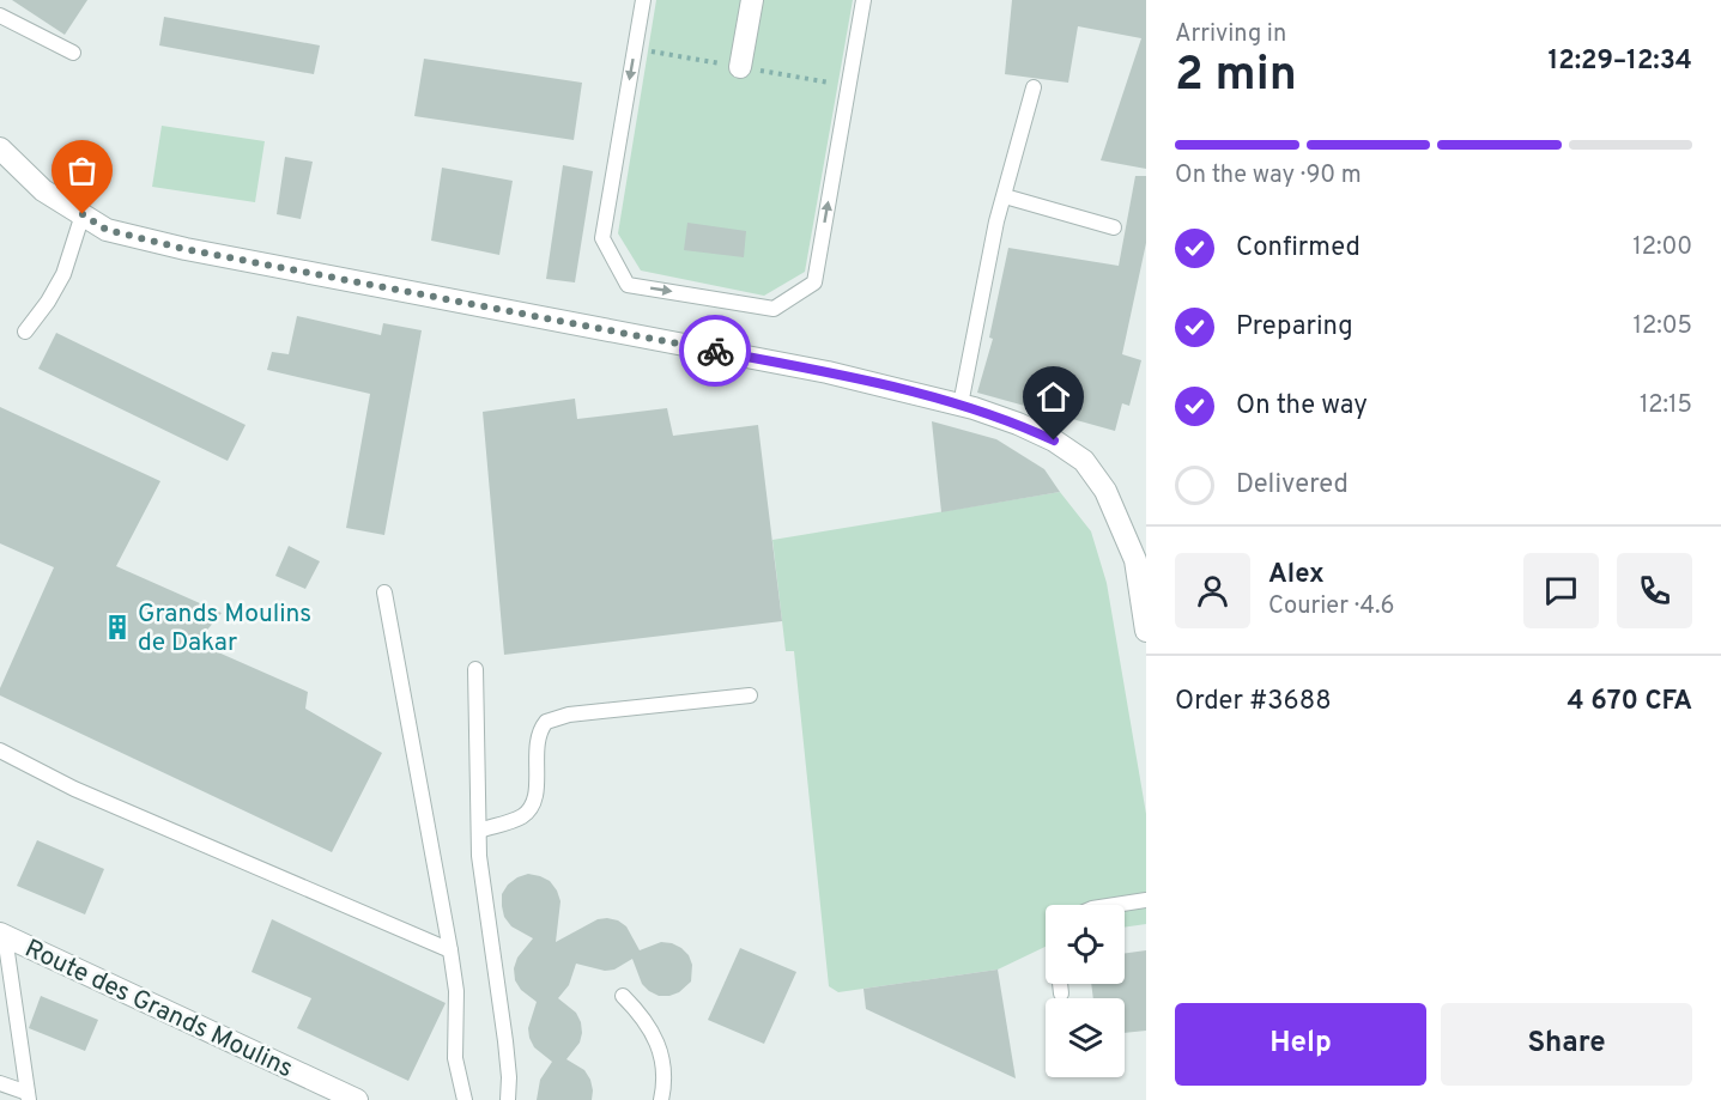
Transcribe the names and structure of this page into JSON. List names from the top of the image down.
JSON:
{
  "streets": {
    "street": ["Route des Grands Moulins"]
  },
  "places": {
    "building": ["Grands Moulins de Dakar"]
  },
  "page": {
    "heading": ["2 min", "Arriving in", "12:29–12:34"],
    "panel": [
      "Alex",
      "Courier · 4.6",
      "Order #3688",
      "4 670 CFA"
    ],
    "bar": "On the way · 90 m",
    "list": [
      ["Confirmed", "12:00"],
      ["Preparing", "12:05"],
      ["On the way", "12:15"],
      "Delivered"
    ],
    "buttons": ["Help", "Share"]
  }
}
